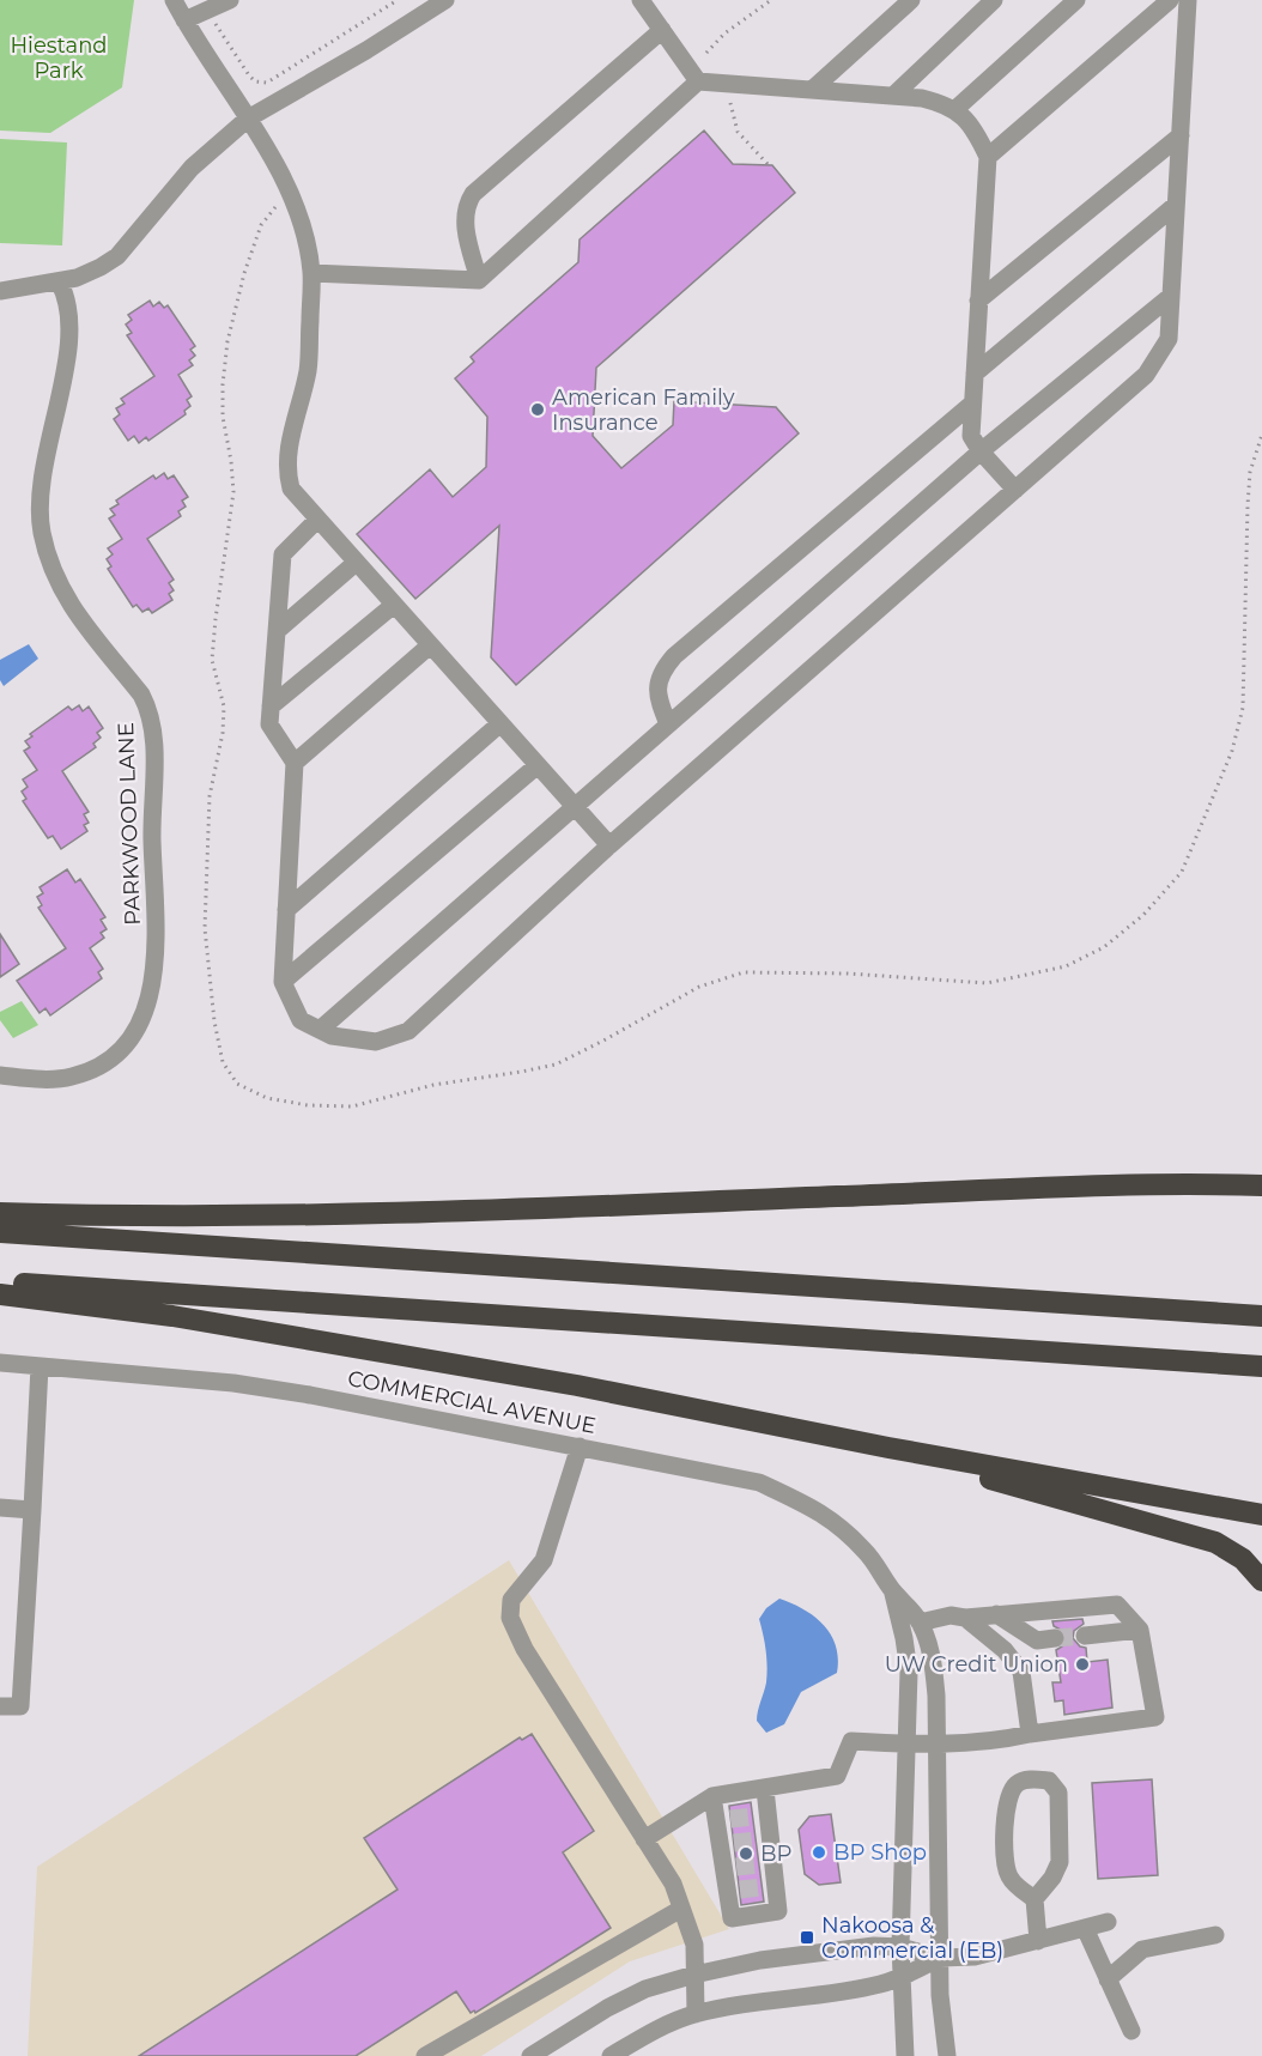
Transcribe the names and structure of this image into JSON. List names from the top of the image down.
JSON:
{
  "streets": {
    "street": ["PARKWOOD LANE", "COMMERCIAL AVENUE"]
  },
  "parks": ["Hiestand Park"],
  "places": {
    "other": [
      "American Family Insurance",
      "UW Credit Union",
      "BP Shop",
      "BP"
    ],
    "transit": ["Nakoosa & Commercial (EB)"]
  }
}
